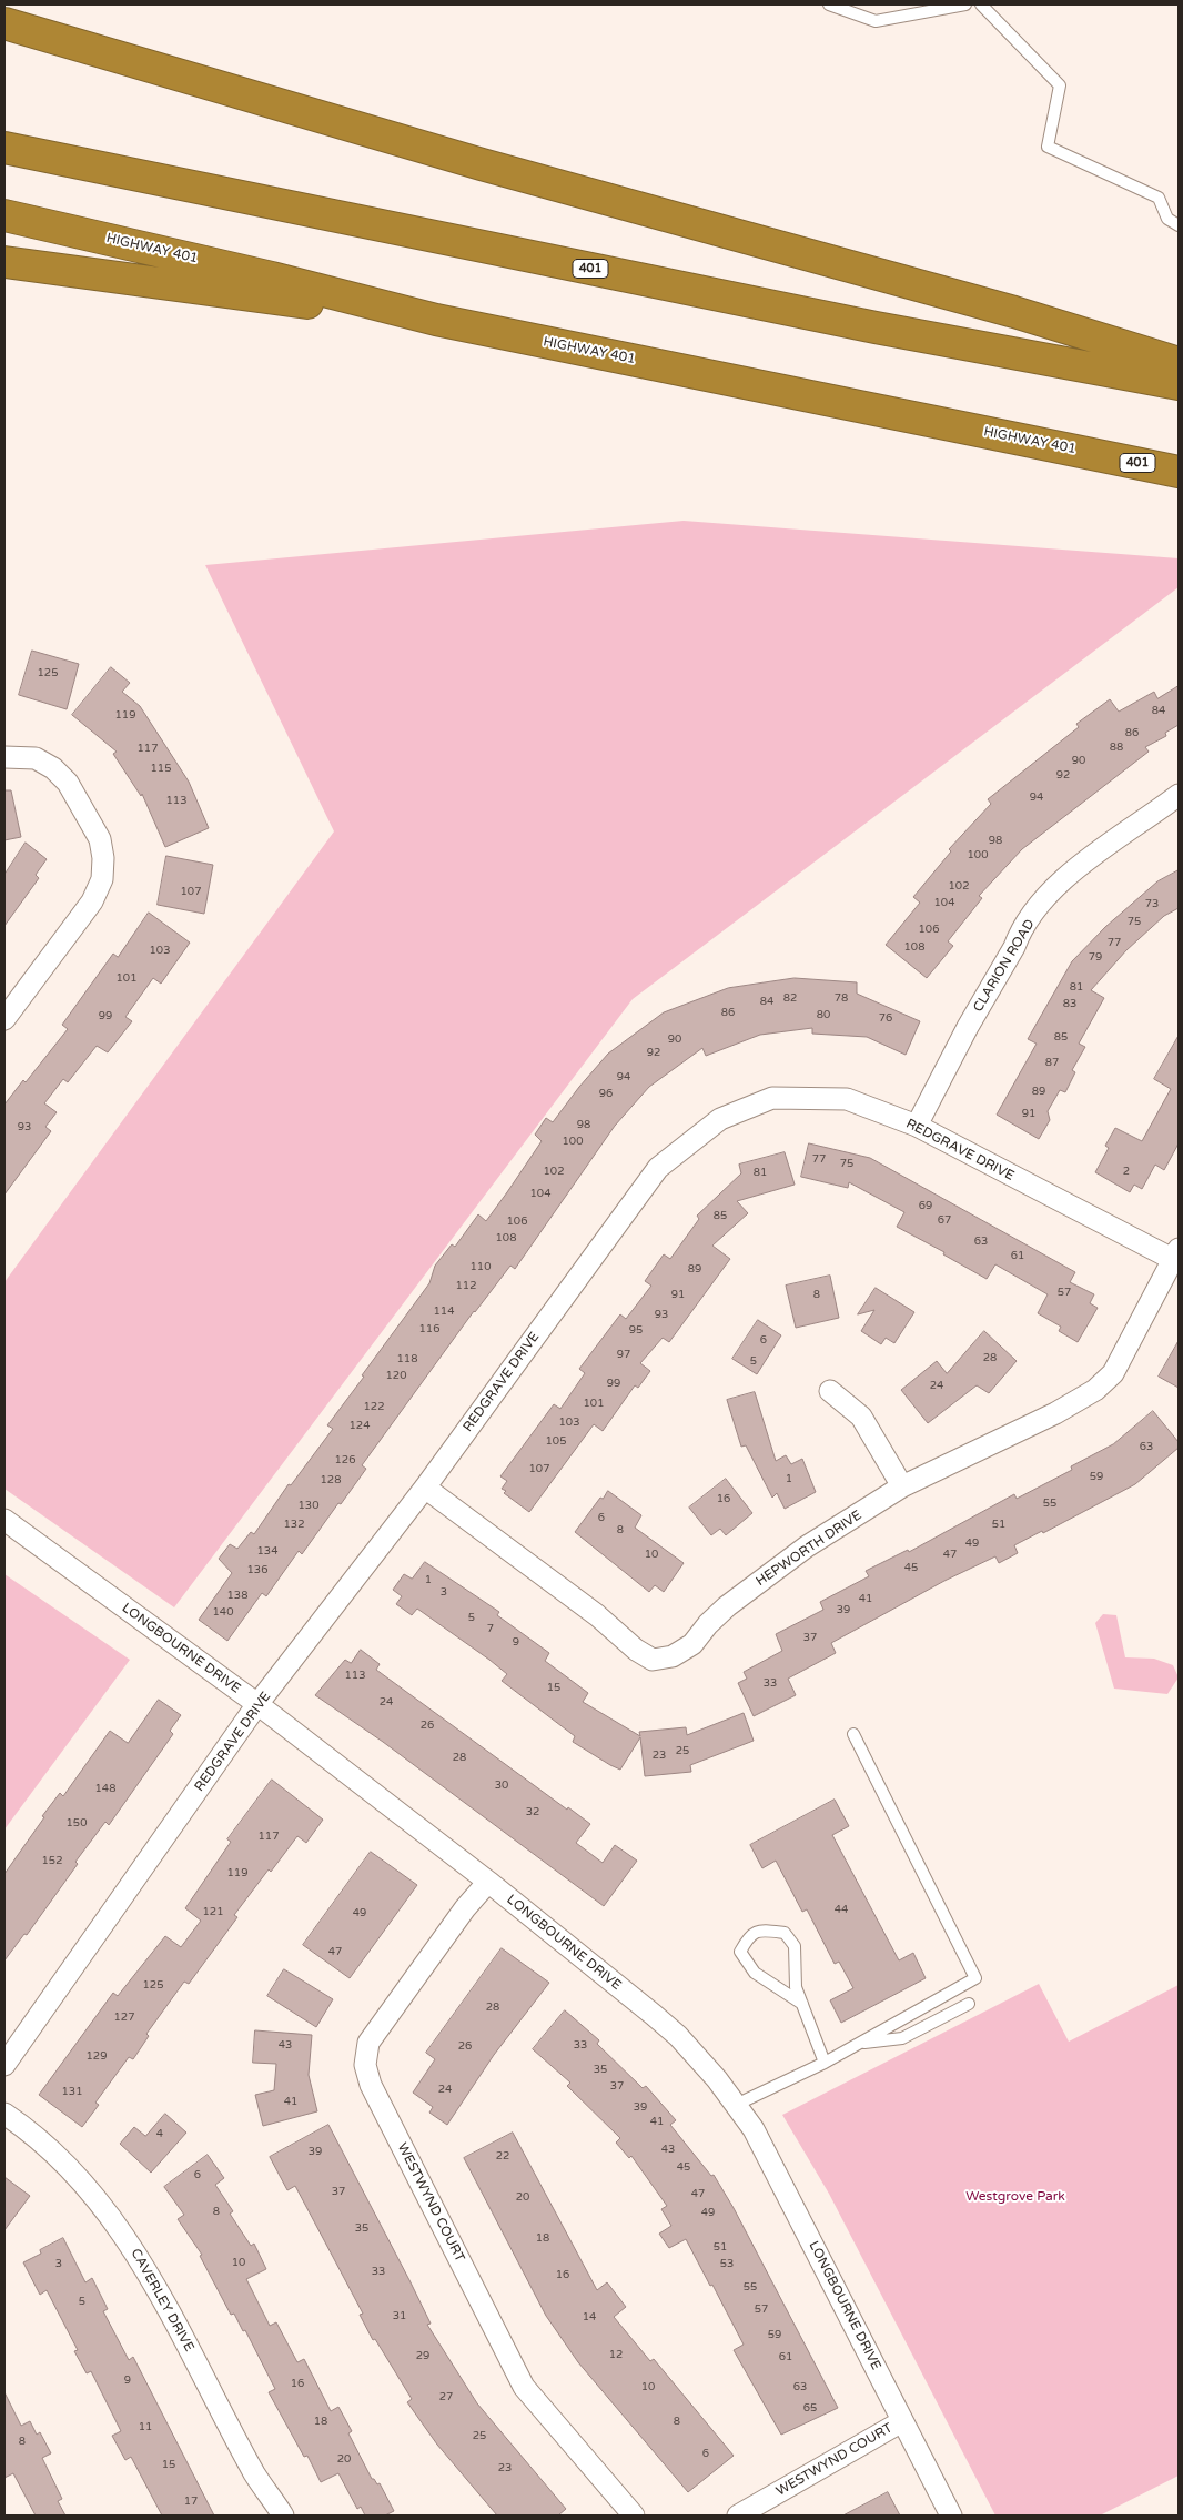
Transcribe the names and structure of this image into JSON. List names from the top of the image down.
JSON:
{
  "streets": {
    "highway": ["HIGHWAY 401", "401"],
    "street": [
      "CLARION ROAD",
      "REDGRAVE DRIVE",
      "HEPWORTH DRIVE",
      "LONGBOURNE DRIVE",
      "WESTWYND COURT",
      "CAVERLEY DRIVE"
    ]
  },
  "crossings": [
    ["CLARION ROAD", "REDGRAVE DRIVE"],
    ["REDGRAVE DRIVE", "HEPWORTH DRIVE"],
    ["REDGRAVE DRIVE", "LONGBOURNE DRIVE"],
    ["LONGBOURNE DRIVE", "WESTWYND COURT"]
  ],
  "parks": ["Westgrove Park"],
  "house_numbers": [
    "125",
    "84",
    "119",
    "86",
    "88",
    "117",
    "90",
    "115",
    "92",
    "94",
    "113",
    "98",
    "100",
    "102",
    "107",
    "104",
    "73",
    "75",
    "106",
    "77",
    "108",
    "103",
    "79",
    "101",
    "81",
    "82",
    "78",
    "84",
    "83",
    "86",
    "80",
    "99",
    "76",
    "85",
    "90",
    "92",
    "87",
    "94",
    "89",
    "96",
    "91",
    "98",
    "93",
    "100",
    "77",
    "75",
    "102",
    "2",
    "81",
    "104",
    "69",
    "85",
    "67",
    "106",
    "108",
    "63",
    "61",
    "110",
    "89",
    "112",
    "57",
    "91",
    "8",
    "114",
    "93",
    "116",
    "95",
    "6",
    "97",
    "28",
    "118",
    "5",
    "120",
    "99",
    "24",
    "101",
    "122",
    "103",
    "124",
    "105",
    "63",
    "126",
    "107",
    "59",
    "1",
    "128",
    "16",
    "55",
    "130",
    "6",
    "132",
    "51",
    "8",
    "49",
    "134",
    "10",
    "47",
    "45",
    "136",
    "1",
    "3",
    "138",
    "41",
    "39",
    "140",
    "5",
    "7",
    "37",
    "9",
    "113",
    "33",
    "15",
    "24",
    "26",
    "25",
    "23",
    "28",
    "30",
    "148",
    "32",
    "150",
    "117",
    "152",
    "119",
    "44",
    "121",
    "49",
    "47",
    "125",
    "28",
    "127",
    "43",
    "33",
    "26",
    "129",
    "35",
    "37",
    "24",
    "131",
    "41",
    "39",
    "41",
    "4",
    "43",
    "39",
    "22",
    "45",
    "6",
    "37",
    "47",
    "20",
    "8",
    "49",
    "35",
    "18",
    "51",
    "10",
    "3",
    "53",
    "33",
    "16",
    "55",
    "5",
    "57",
    "31",
    "14",
    "59",
    "12",
    "29",
    "61",
    "9",
    "16",
    "10",
    "63",
    "27",
    "65",
    "18",
    "8",
    "11",
    "25",
    "8",
    "6",
    "20",
    "15",
    "23",
    "17"
  ]
}
